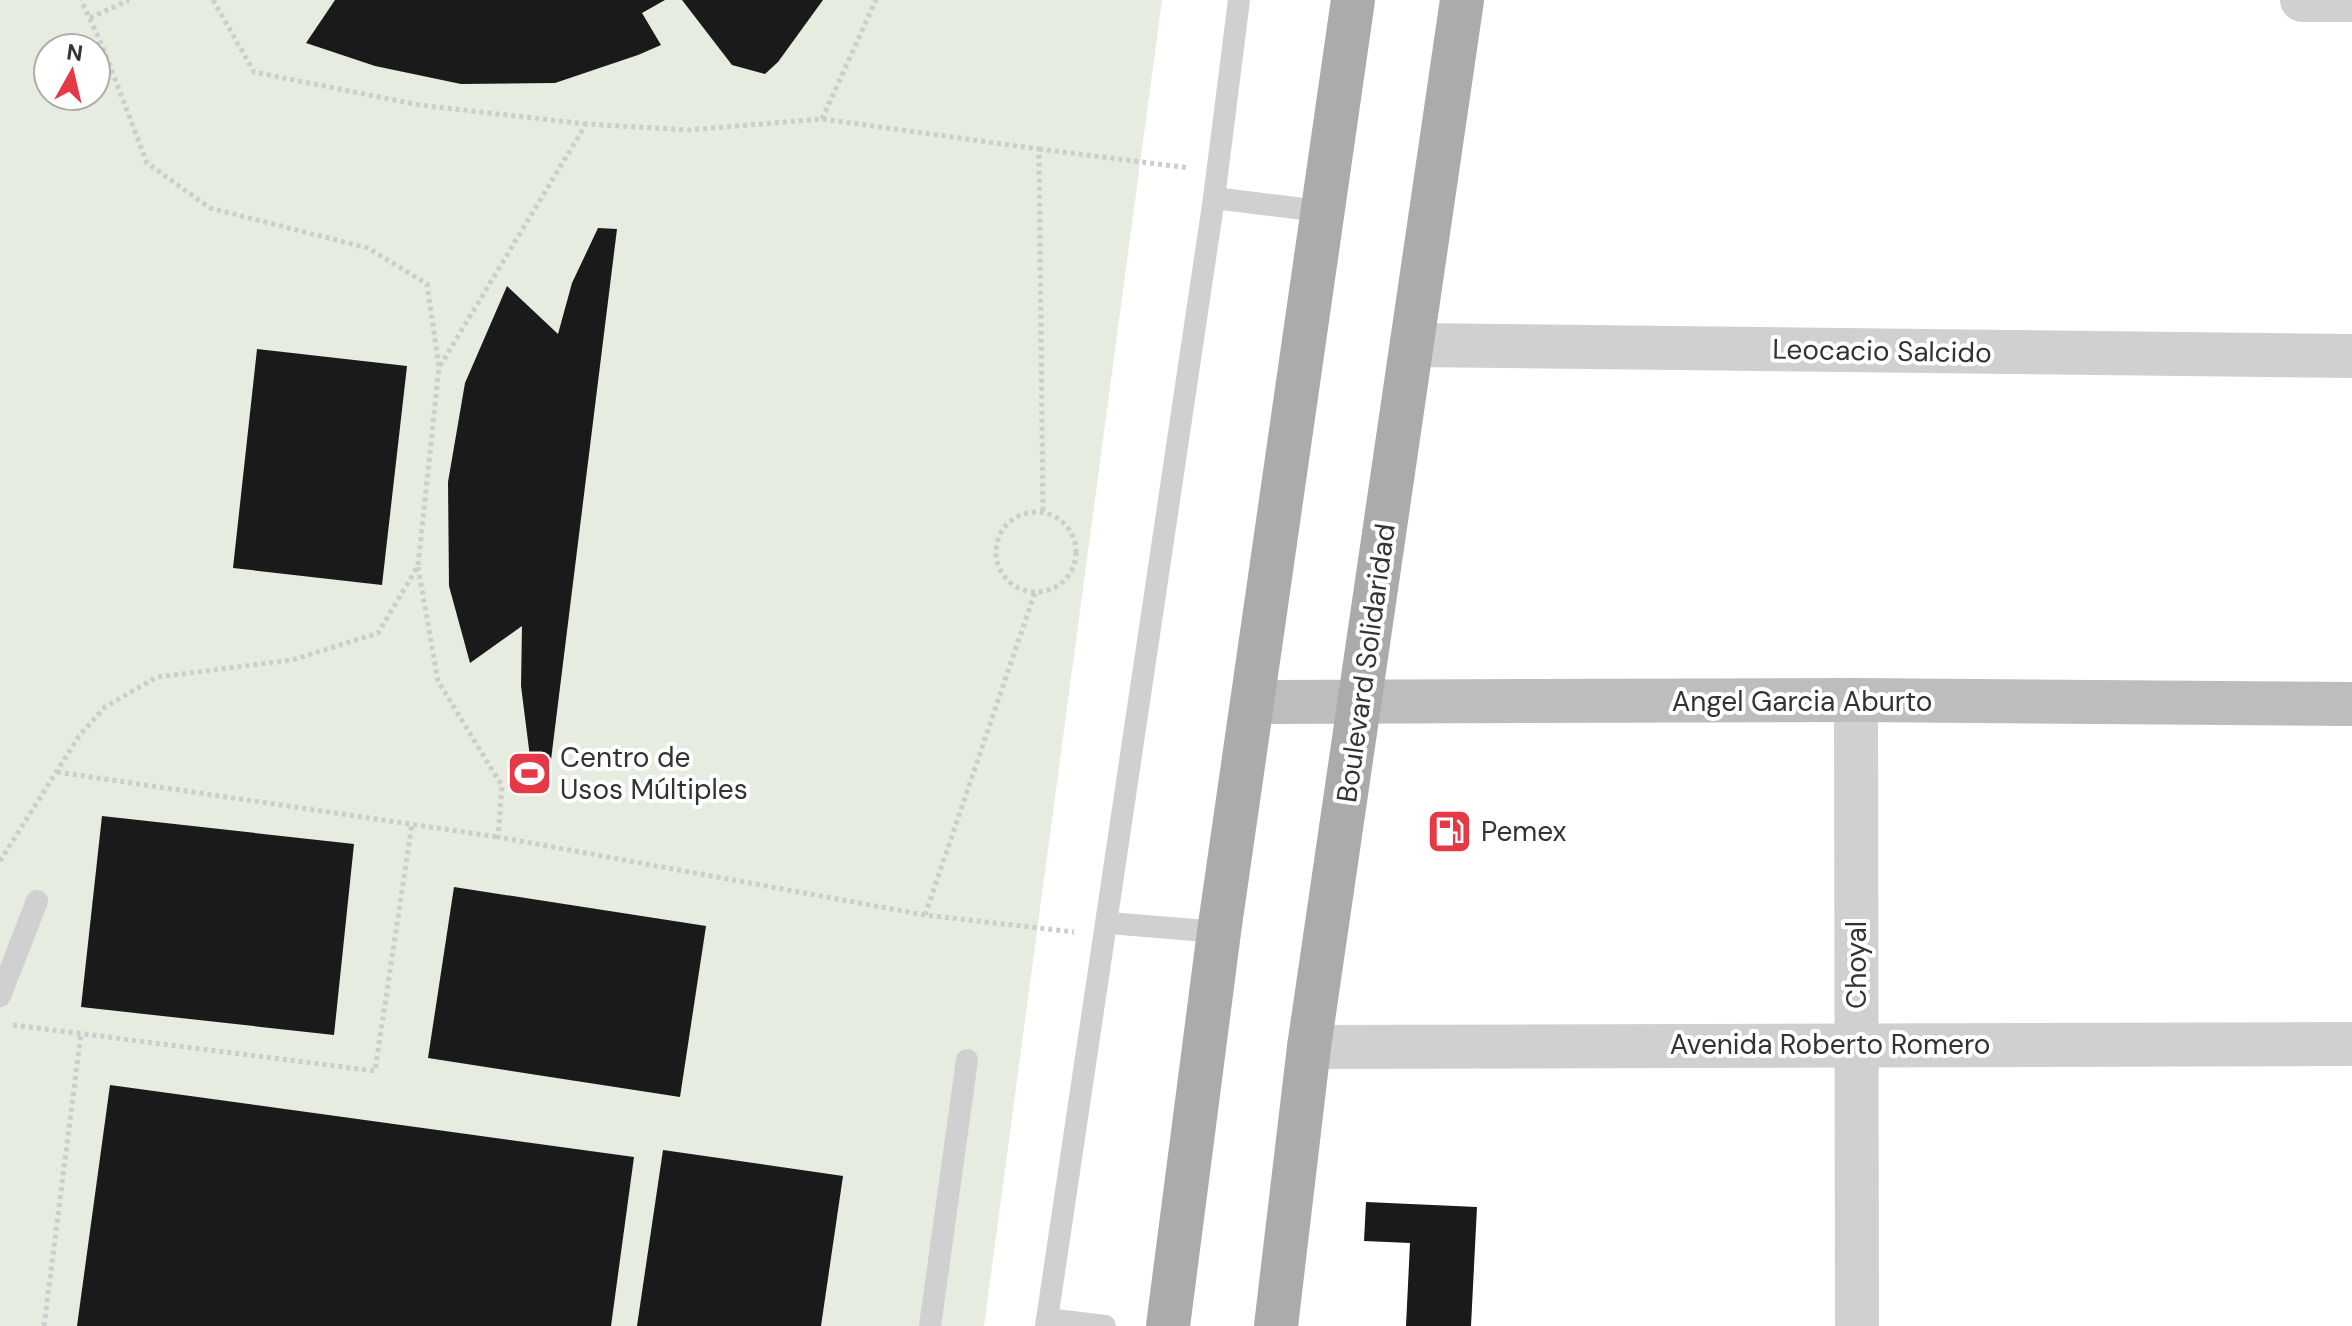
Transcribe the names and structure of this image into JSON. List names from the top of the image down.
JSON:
{
  "streets": {
    "main road": ["Boulevard Solidaridad"],
    "street": [
      "Leocacio Salcido",
      "Angel Garcia Aburto",
      "Choyal",
      "Avenida Roberto Romero"
    ]
  },
  "crossings": [
    ["Leocacio Salcido", "Boulevard Solidaridad"],
    ["Boulevard Solidaridad", "Angel Garcia Aburto"],
    ["Boulevard Solidaridad", "Avenida Roberto Romero"],
    ["Angel Garcia Aburto", "Choyal"],
    ["Choyal", "Avenida Roberto Romero"]
  ],
  "places": {
    "sports": ["Centro de Usos Múltiples"],
    "fuel station": ["Pemex"]
  },
  "north": "top"
}
